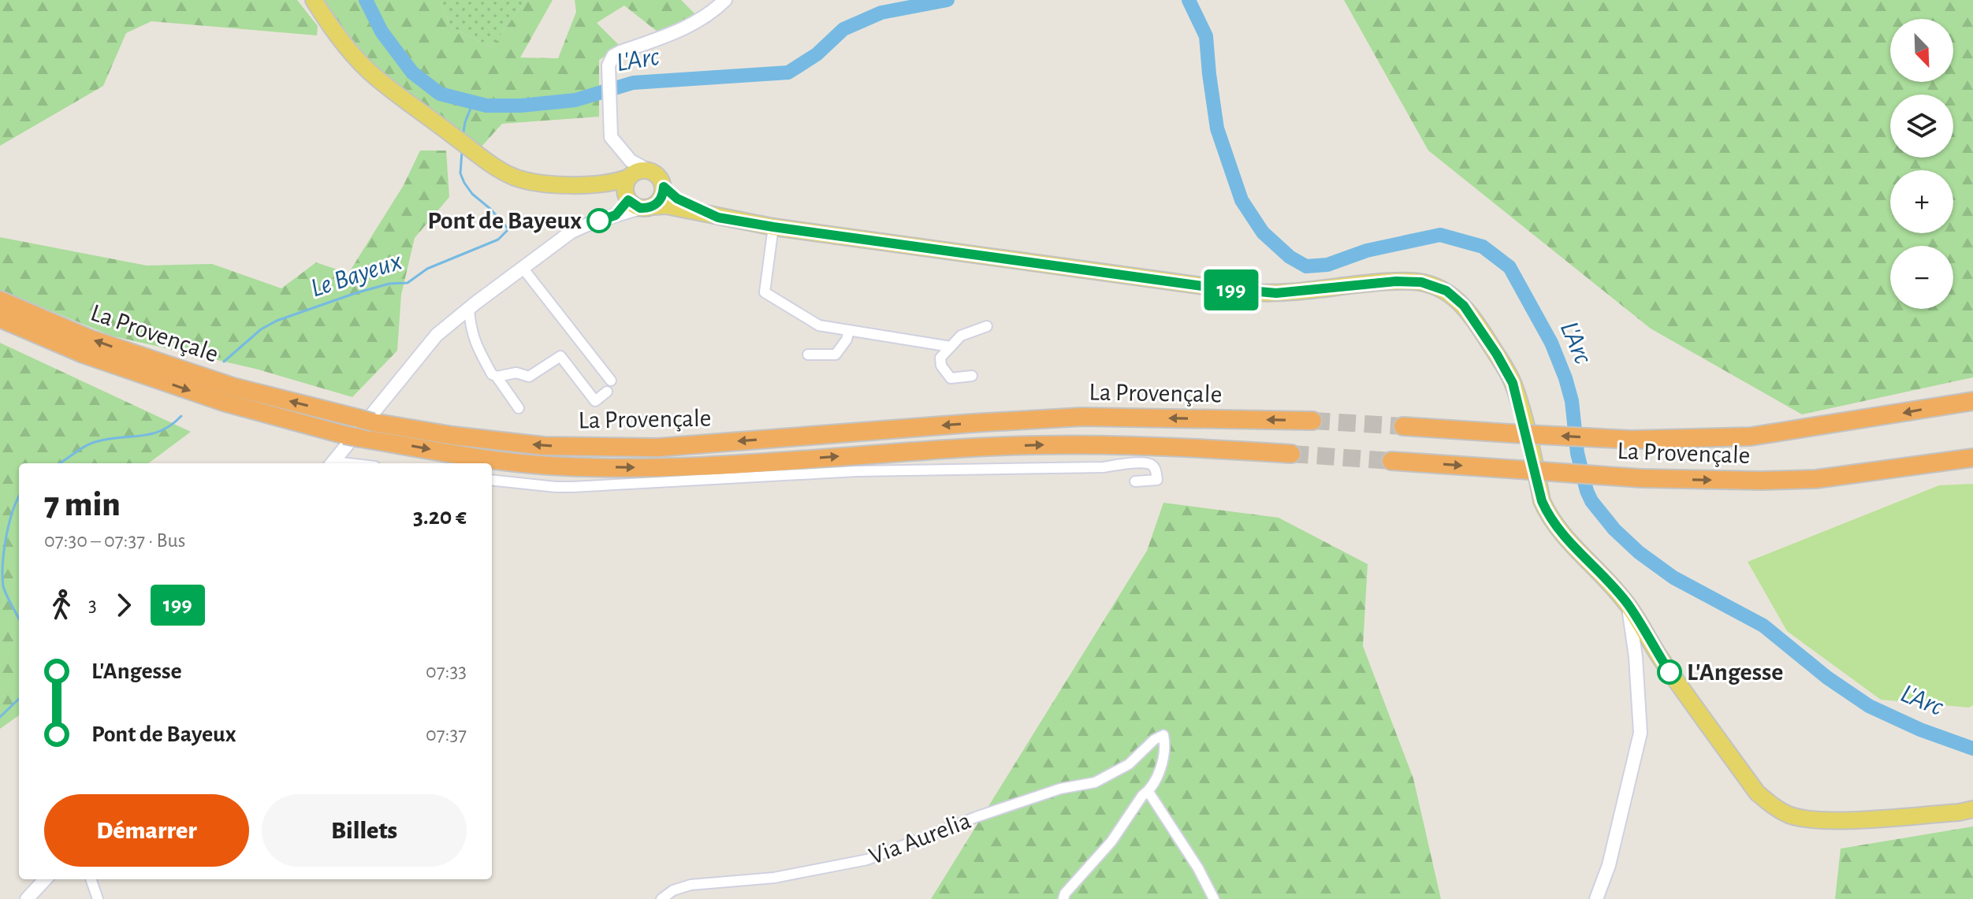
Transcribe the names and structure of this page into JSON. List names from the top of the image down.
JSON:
{
  "streets": {
    "highway": ["La Provençale"],
    "street": ["Via Aurelia"]
  },
  "water": ["L'Arc", "Le Bayeux"],
  "places": ["Pont de Bayeux", "L'Angesse"],
  "lines": ["bus line 199"],
  "north": "bottom right",
  "page": {
    "on_map": "199",
    "map_buttons": ["+", "−"],
    "heading": ["7 min", "07:30 – 07:37 · Bus", "3.20 €"],
    "legs": ["3", "199"],
    "list": [
      {
        "name": "L'Angesse",
        "value": "07:33"
      },
      {
        "name": "Pont de Bayeux",
        "value": "07:37"
      }
    ],
    "buttons": ["Démarrer", "Billets"]
  }
}
